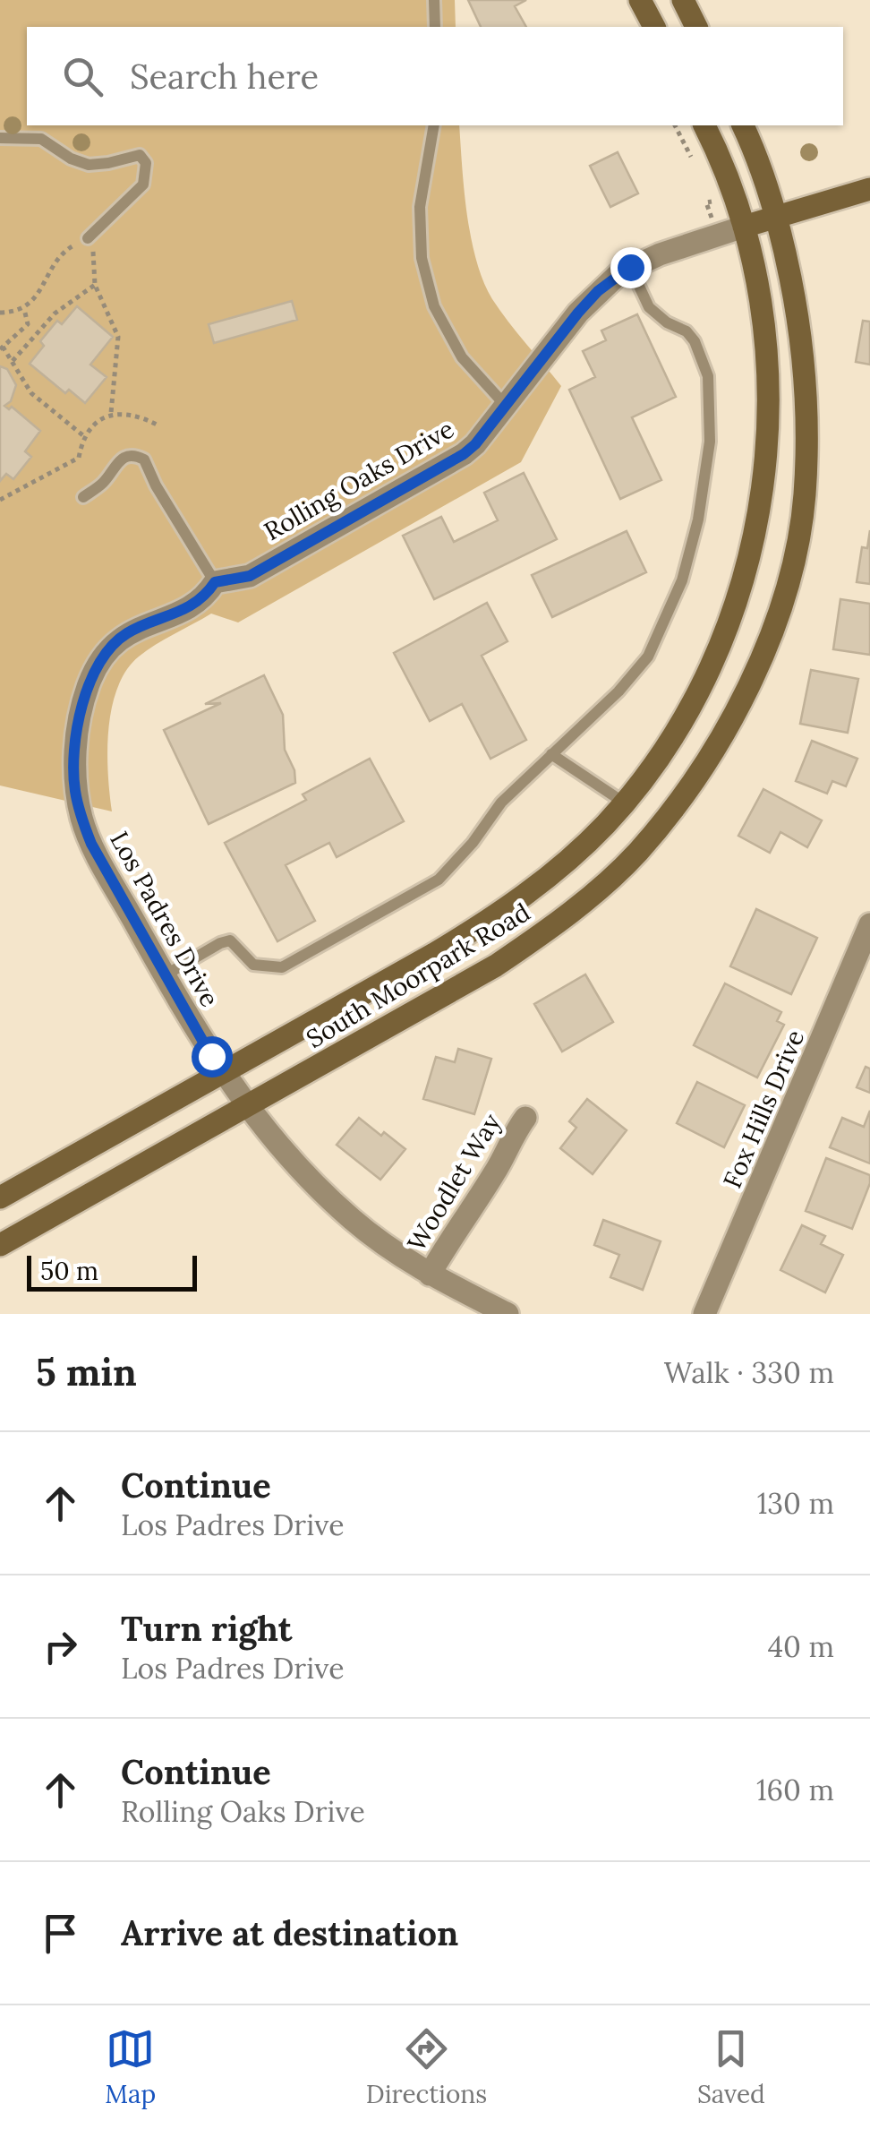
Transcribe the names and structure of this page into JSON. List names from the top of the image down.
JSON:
{
  "streets": {
    "street": [
      "Rolling Oaks Drive",
      "Los Padres Drive",
      "South Moorpark Road",
      "Fox Hills Drive",
      "Woodlet Way"
    ]
  },
  "crossings": [
    ["Rolling Oaks Drive", "Los Padres Drive"],
    ["Rolling Oaks Drive", "South Moorpark Road"],
    ["Los Padres Drive", "South Moorpark Road"],
    ["Los Padres Drive", "Woodlet Way"]
  ],
  "scale_bar": "50 m",
  "page": {
    "search": "Search here",
    "scale": "50 m",
    "heading": ["5 min", "Walk · 330 m"],
    "list": [
      ["Continue", "Los Padres Drive", "130 m"],
      ["Turn right", "Los Padres Drive", "40 m"],
      ["Continue", "Rolling Oaks Drive", "160 m"],
      "Arrive at destination"
    ],
    "nav": ["Map", "Directions", "Saved"]
  }
}
